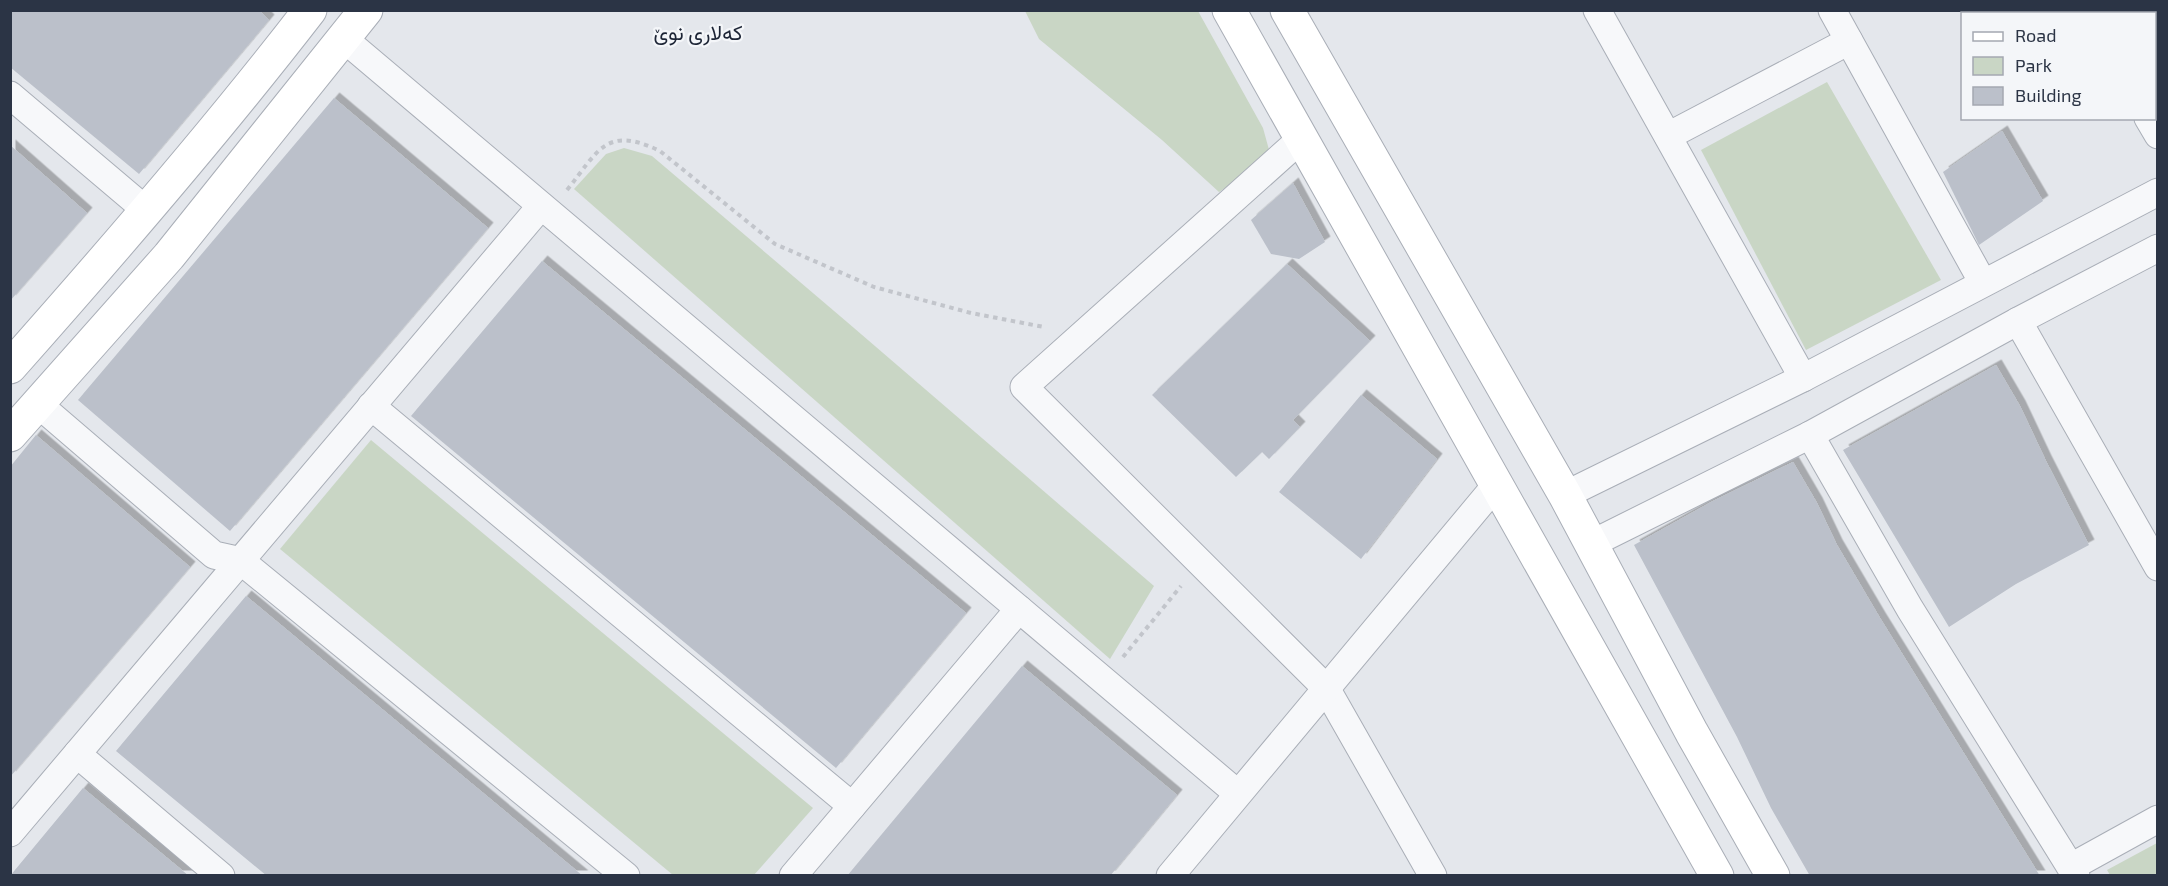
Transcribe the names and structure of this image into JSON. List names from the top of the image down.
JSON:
{
  "districts": ["کەلاری نوێ"],
  "legend": ["Road", "Park", "Building"]
}
